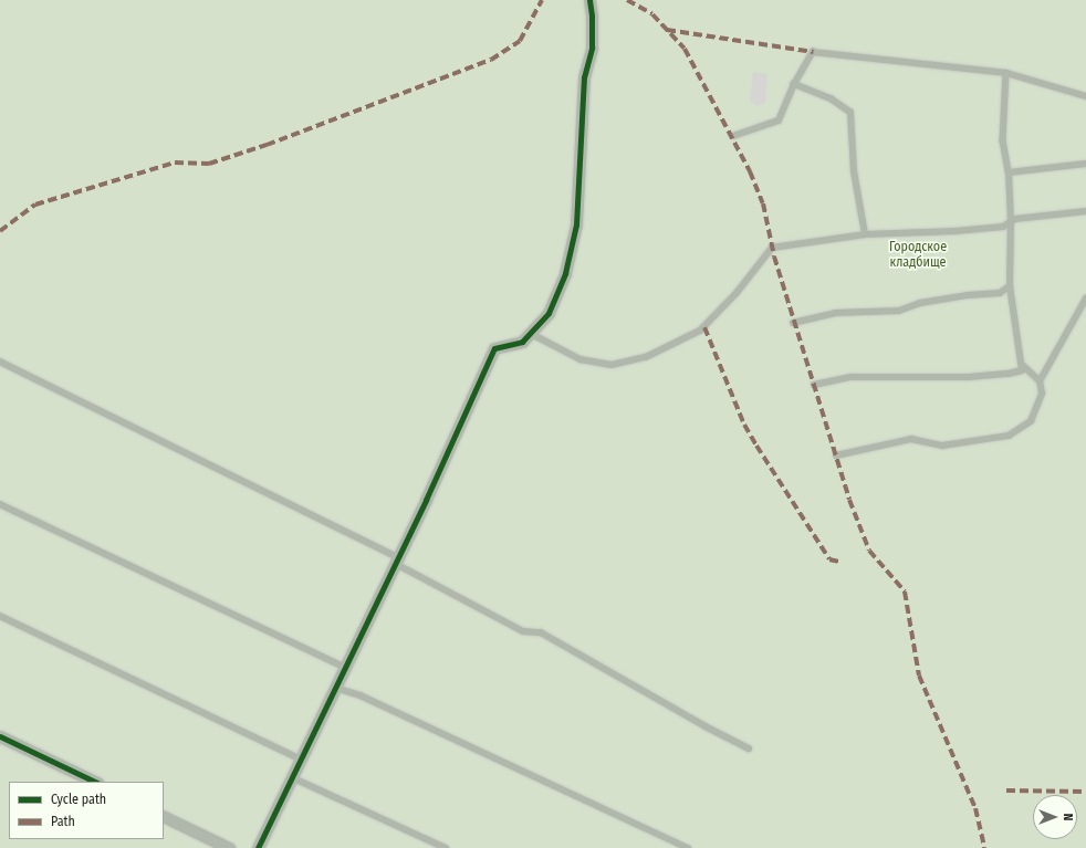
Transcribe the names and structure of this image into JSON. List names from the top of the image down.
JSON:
{
  "parks": ["Городское кладбище"],
  "legend": ["Cycle path", "Path"],
  "north": "right"
}
